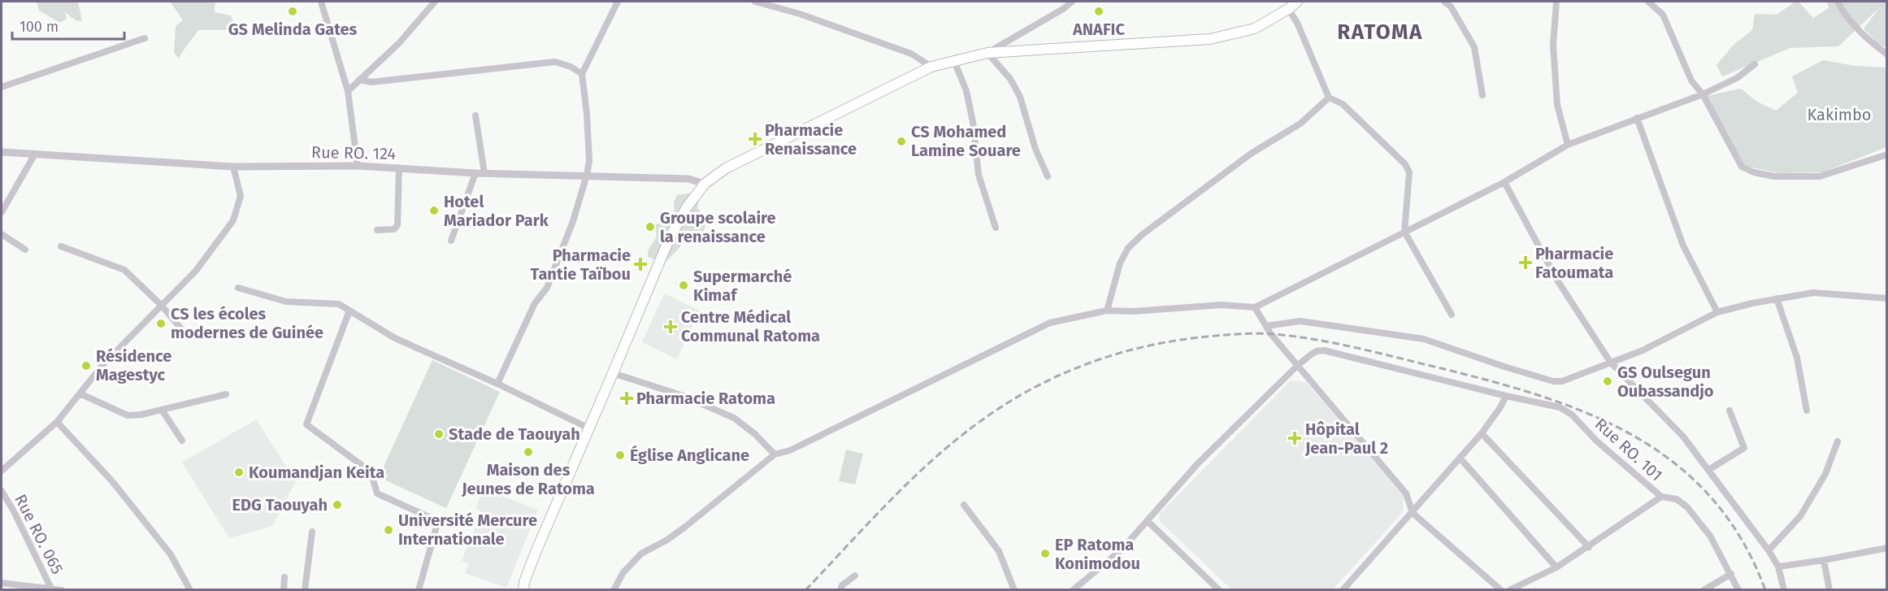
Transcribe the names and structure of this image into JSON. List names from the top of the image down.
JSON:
{
  "streets": {
    "street": ["Rue RO. 124", "Rue RO. 101", "Rue RO. 065"]
  },
  "districts": ["RATOMA"],
  "parks": ["Kakimbo"],
  "places": {
    "other": [
      "GS Melinda Gates",
      "ANAFIC",
      "CS Mohamed Lamine Souare",
      "Hotel Mariador Park",
      "Groupe scolaire la renaissance",
      "Supermarché Kimaf",
      "CS les écoles modernes de Guinée",
      "Résidence Magestyc",
      "GS Oulsegun Oubassandjo",
      "Stade de Taouyah",
      "Maison des Jeunes de Ratoma",
      "Église Anglicane",
      "Koumandjan Keita",
      "EDG Taouyah",
      "Université Mercure Internationale",
      "EP Ratoma Konimodou"
    ],
    "health": [
      "Pharmacie Renaissance",
      "Pharmacie Fatoumata",
      "Pharmacie Tantie Taïbou",
      "Centre Médical Communal Ratoma",
      "Pharmacie Ratoma",
      "Hôpital Jean-Paul 2"
    ]
  },
  "scale_bar": "100 m"
}
